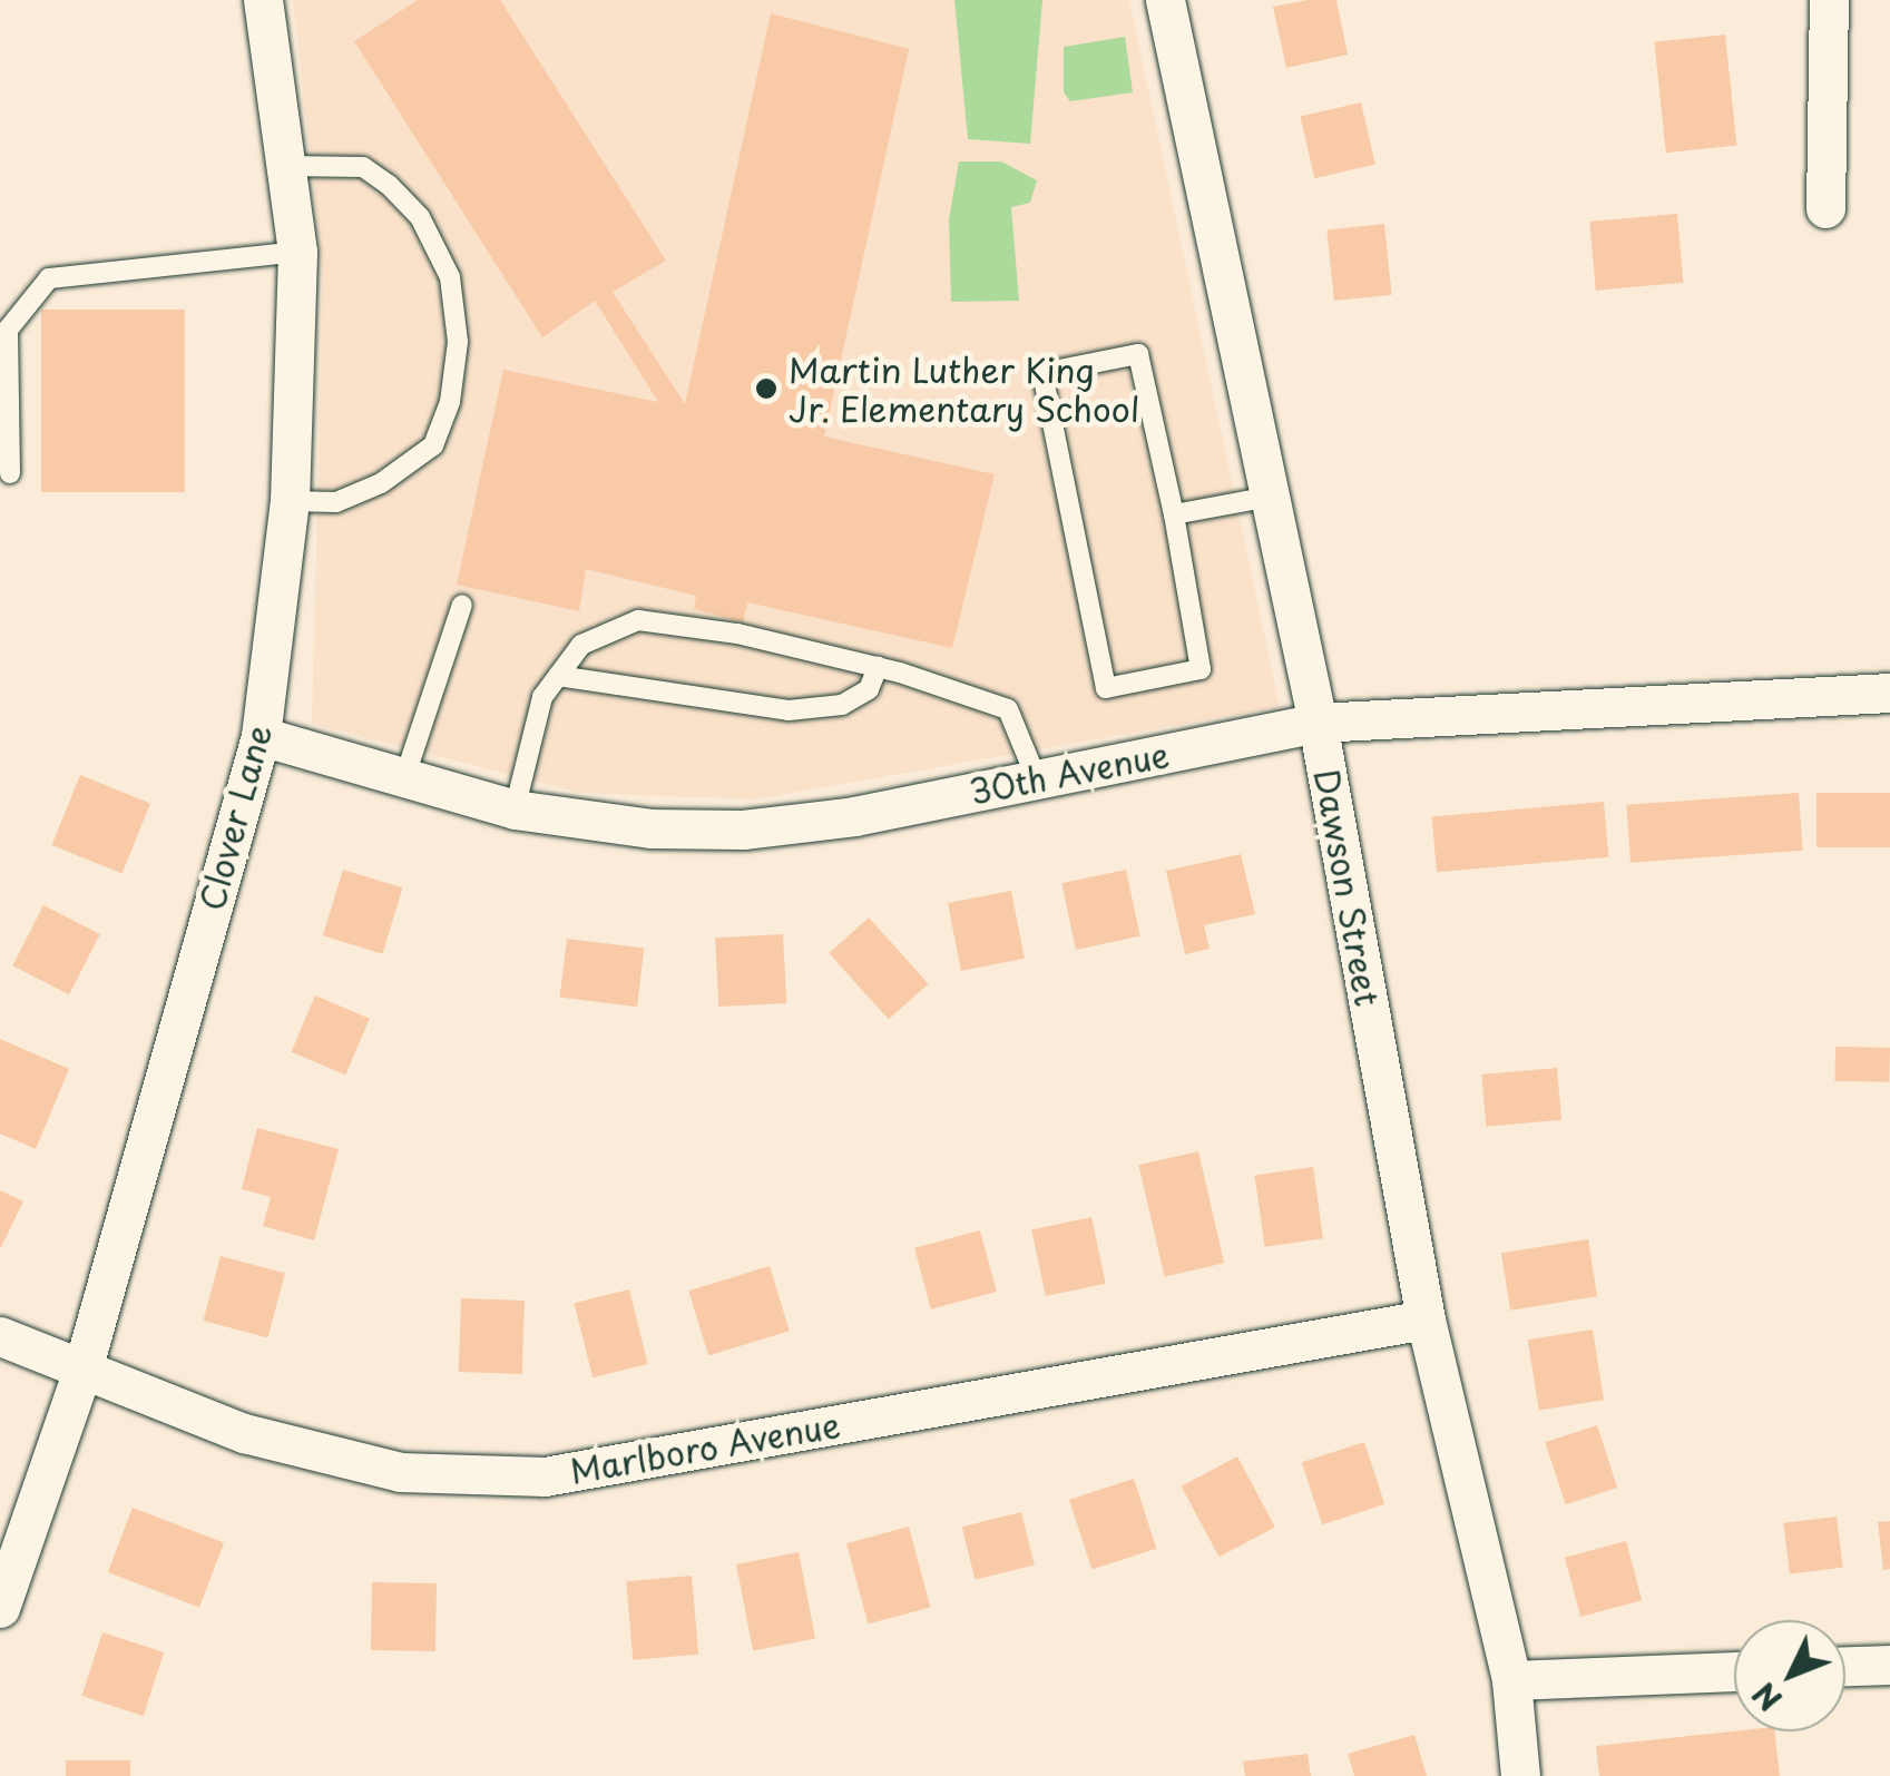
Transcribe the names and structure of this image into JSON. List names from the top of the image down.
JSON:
{
  "streets": {
    "street": [
      "30th Avenue",
      "Clover Lane",
      "Dawson Street",
      "Marlboro Avenue"
    ]
  },
  "crossings": [
    ["30th Avenue", "Clover Lane"],
    ["30th Avenue", "Dawson Street"],
    ["Clover Lane", "Marlboro Avenue"],
    ["Dawson Street", "Marlboro Avenue"]
  ],
  "places": ["Martin Luther King Jr. Elementary School"],
  "north": "bottom left"
}
